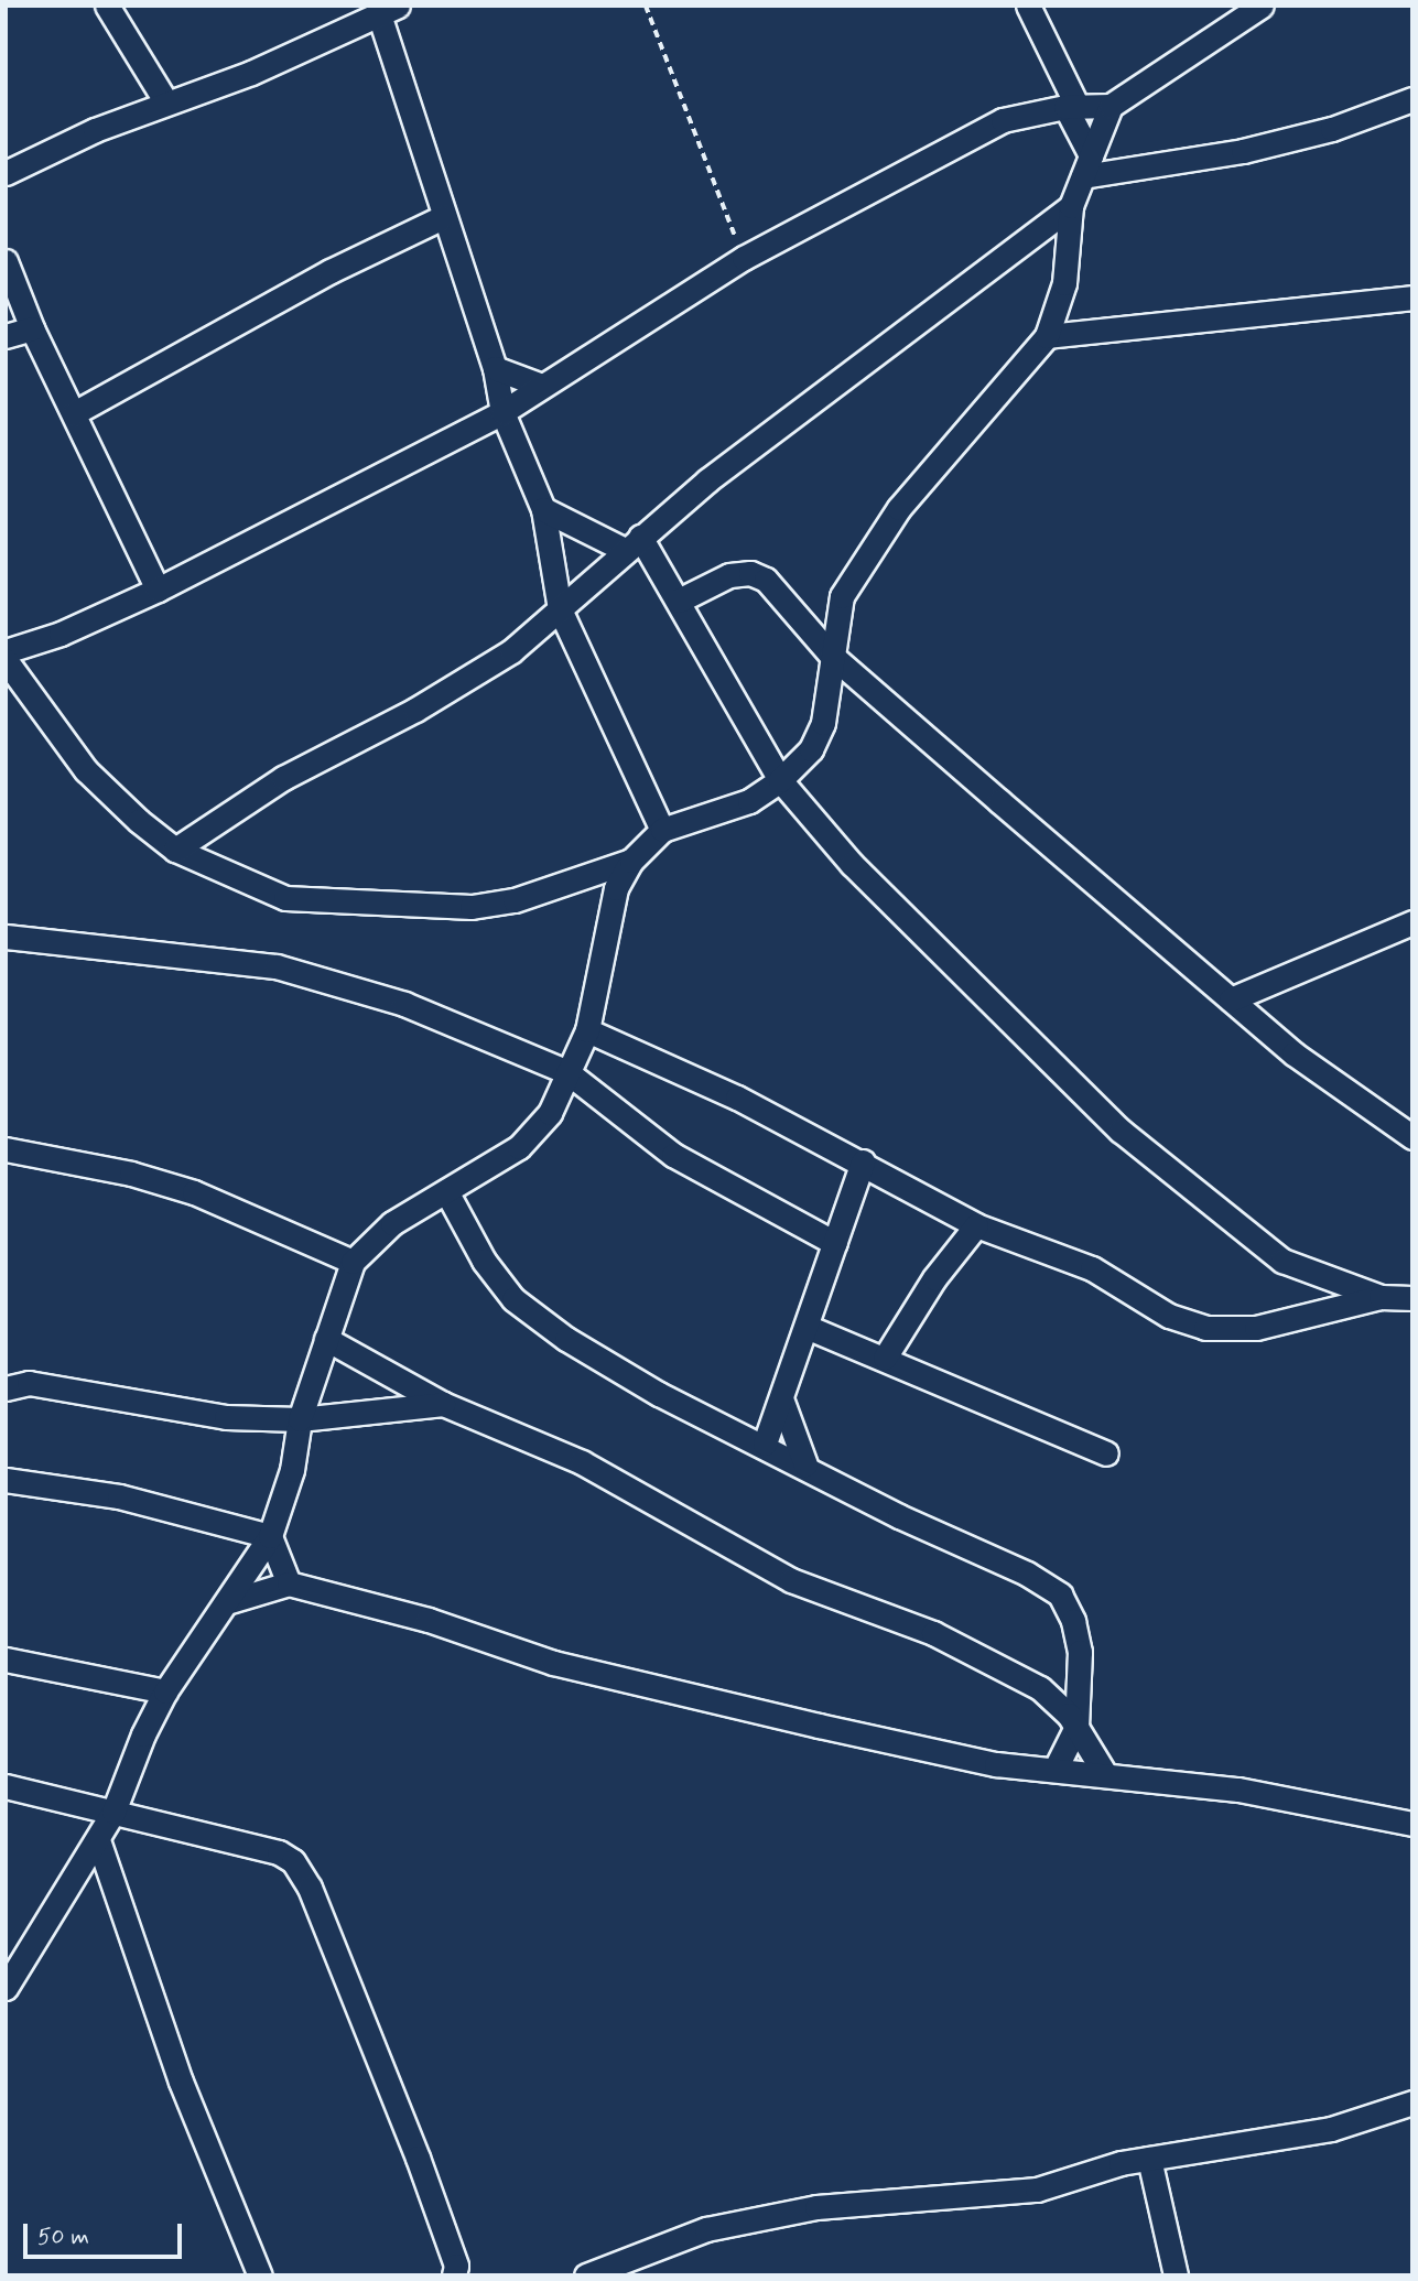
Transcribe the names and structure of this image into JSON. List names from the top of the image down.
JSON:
{
  "scale_bar": "50 m"
}
